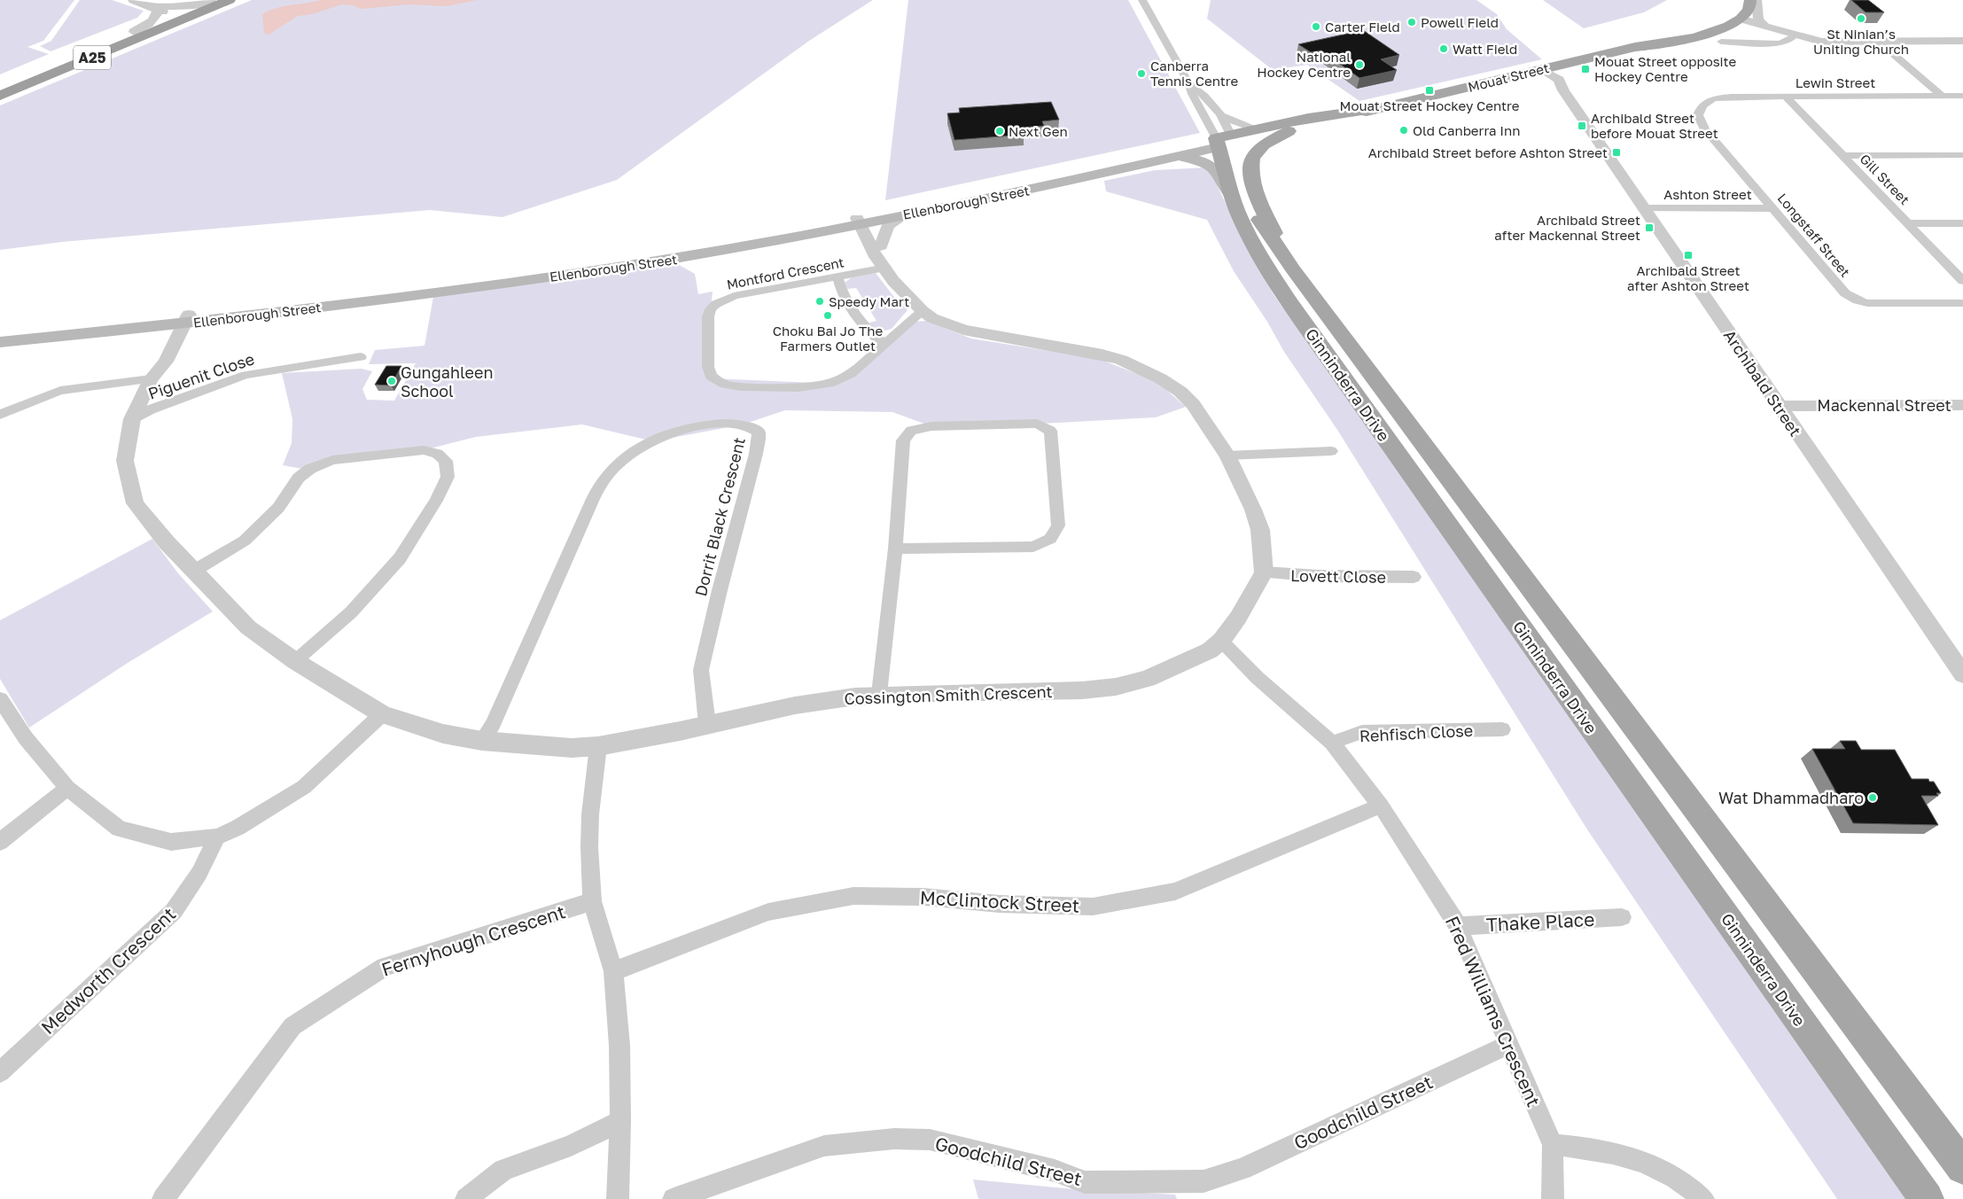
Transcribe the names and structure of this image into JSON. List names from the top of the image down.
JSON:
{
  "streets": {
    "highway": ["A25"],
    "main road": ["Mouat Street", "Ellenborough Street", "Ginninderra Drive"],
    "street": [
      "Lewin Street",
      "Gill Street",
      "Ashton Street",
      "Longstaff Street",
      "Montford Crescent",
      "Piguenit Close",
      "Archibald Street",
      "Mackennal Street",
      "Dorrit Black Crescent",
      "Lovett Close",
      "Cossington Smith Crescent",
      "Rehfisch Close",
      "McClintock Street",
      "Thake Place",
      "Fernyhough Crescent",
      "Medworth Crescent",
      "Fred Williams Crescent",
      "Goodchild Street"
    ]
  },
  "crossings": [
    ["Mouat Street", "Ellenborough Street"],
    ["Mouat Street", "Archibald Street"],
    ["Mouat Street", "Ginninderra Drive"],
    ["Lewin Street", "Gill Street"],
    ["Lewin Street", "Longstaff Street"],
    ["Ashton Street", "Longstaff Street"],
    ["Ashton Street", "Archibald Street"],
    ["Ellenborough Street", "Ginninderra Drive"],
    ["Ellenborough Street", "Cossington Smith Crescent"],
    ["Piguenit Close", "Cossington Smith Crescent"],
    ["Archibald Street", "Mackennal Street"],
    ["Dorrit Black Crescent", "Cossington Smith Crescent"],
    ["Lovett Close", "Cossington Smith Crescent"],
    ["Cossington Smith Crescent", "Fred Williams Crescent"],
    ["Rehfisch Close", "Fred Williams Crescent"],
    ["McClintock Street", "Fred Williams Crescent"],
    ["Thake Place", "Fred Williams Crescent"],
    ["Fred Williams Crescent", "Goodchild Street"]
  ],
  "places": {
    "other": [
      "St Ninian’s Uniting Church",
      "Powell Field",
      "Carter Field",
      "Watt Field",
      "National Hockey Centre",
      "Canberra Tennis Centre",
      "Old Canberra Inn",
      "Next Gen",
      "Speedy Mart",
      "Choku Bai Jo The Farmers Outlet",
      "Gungahleen School",
      "Wat Dhammadharo"
    ],
    "transit": [
      "Mouat Street opposite Hockey Centre",
      "Mouat Street Hockey Centre",
      "Archibald Street before Mouat Street",
      "Archibald Street before Ashton Street",
      "Archibald Street after Mackennal Street",
      "Archibald Street after Ashton Street"
    ]
  }
}
